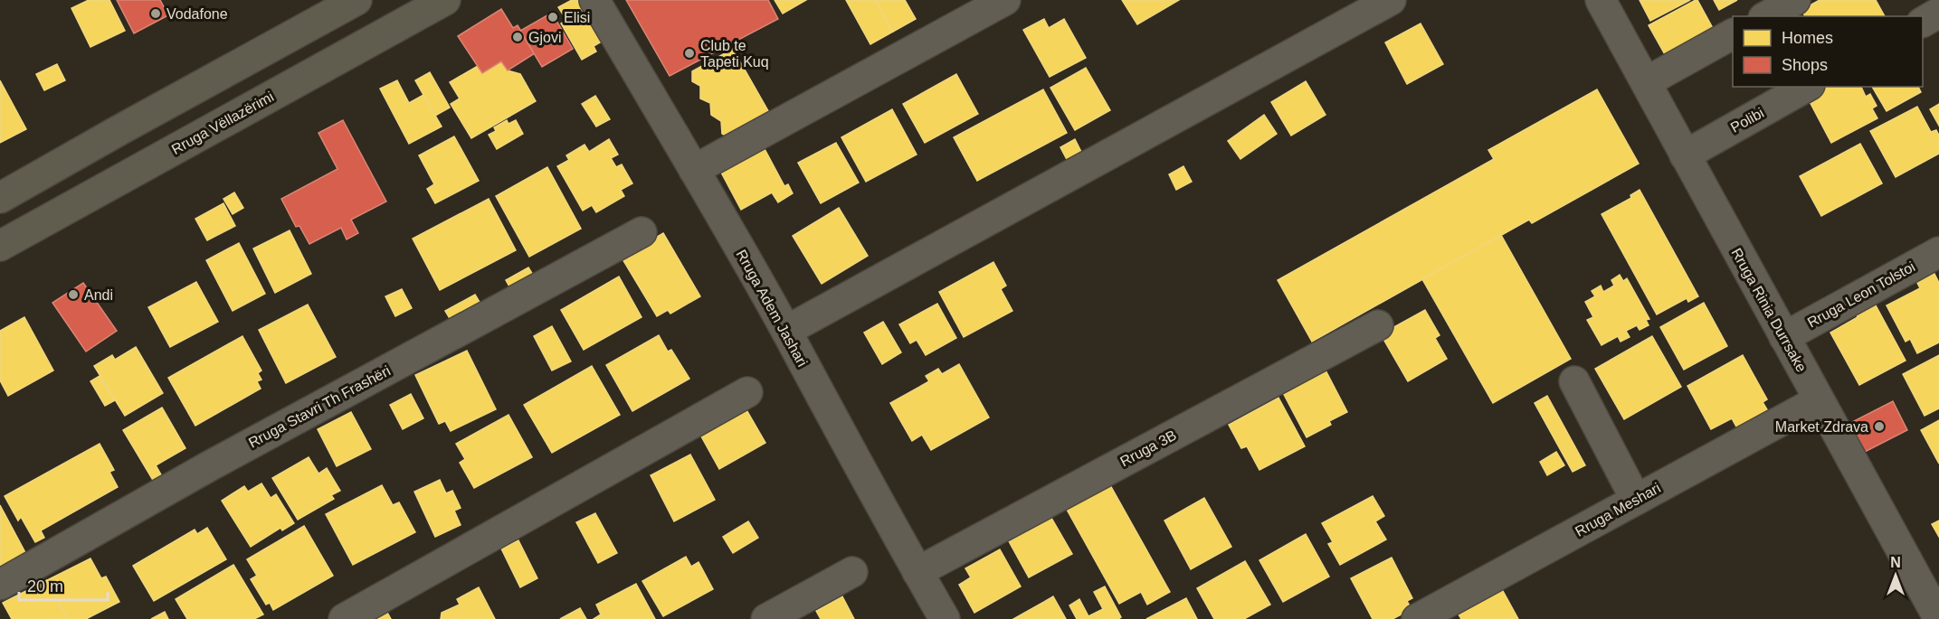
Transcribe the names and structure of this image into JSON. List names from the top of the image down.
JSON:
{
  "streets": {
    "main road": ["Rruga Vëllazërimi"],
    "street": [
      "Polibi",
      "Rruga Leon Tolstoi",
      "Rruga Adem Jashari",
      "Rruga Rinia Durrsake",
      "Rruga Stavri Th Frashëri",
      "Rruga 3B",
      "Rruga Meshari"
    ]
  },
  "crossings": [
    ["Polibi", "Rruga Rinia Durrsake"],
    ["Rruga Leon Tolstoi", "Rruga Rinia Durrsake"],
    ["Rruga Adem Jashari", "Rruga 3B"],
    ["Rruga Rinia Durrsake", "Rruga Meshari"]
  ],
  "places": [
    "Vodafone",
    "Elisi",
    "Gjovi",
    "Club te Tapeti Kuq",
    "Andi",
    "Market Zdrava"
  ],
  "legend": ["Homes", "Shops"],
  "scale_bar": "20 m",
  "north": "top"
}
